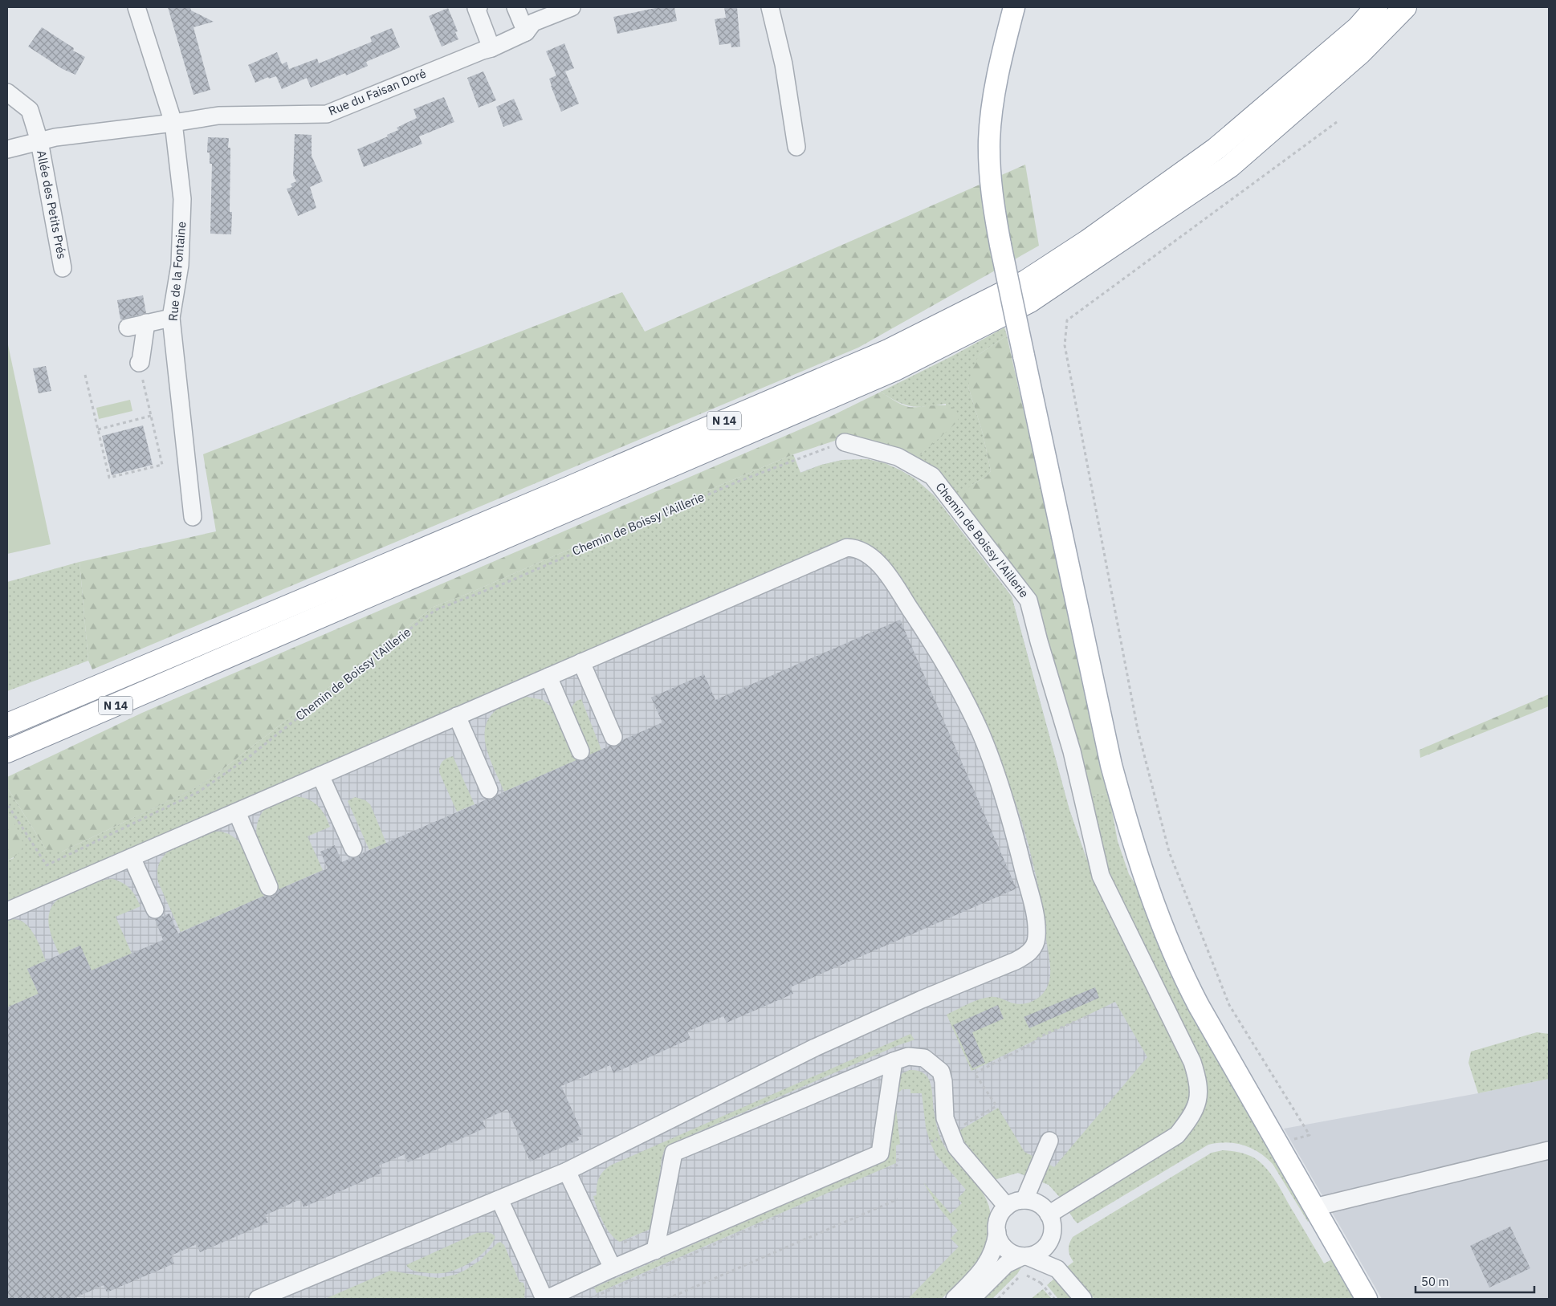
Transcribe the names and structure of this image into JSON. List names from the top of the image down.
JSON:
{
  "streets": {
    "highway": ["N 14"],
    "street": [
      "Rue du Faisan Doré",
      "Allée des Petits Prés",
      "Rue de la Fontaine",
      "Chemin de Boissy l'Aillerie"
    ]
  },
  "crossings": [
    ["Rue du Faisan Doré", "Allée des Petits Prés"],
    ["Rue du Faisan Doré", "Rue de la Fontaine"]
  ],
  "scale_bar": "50 m"
}
